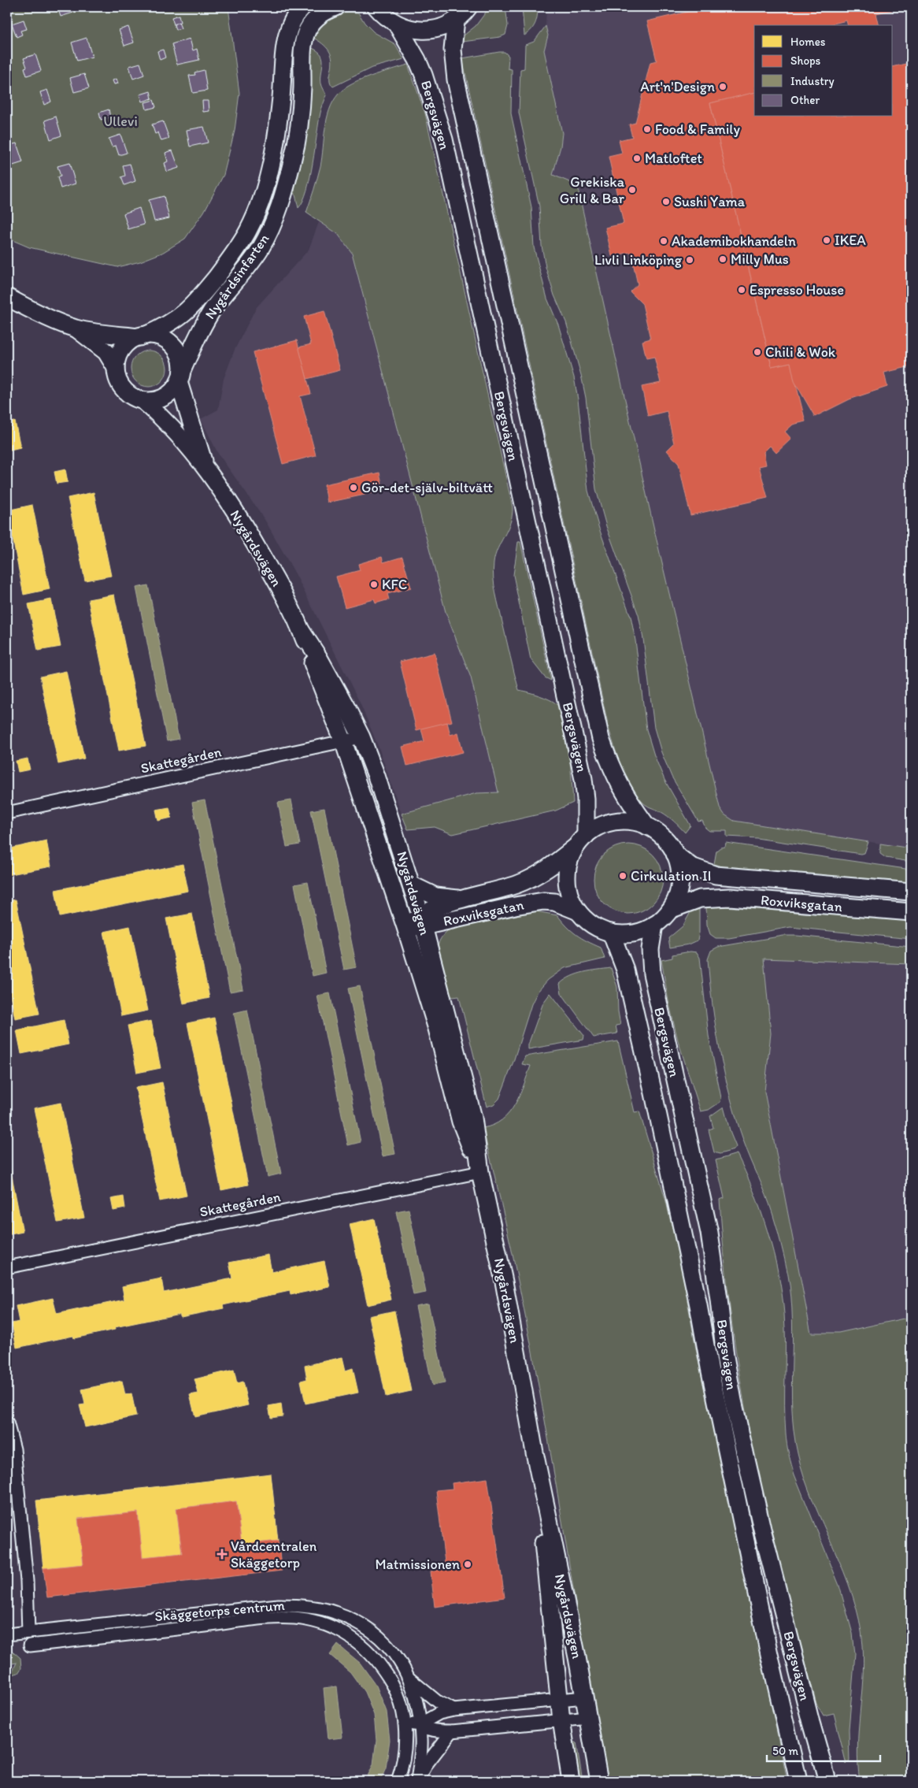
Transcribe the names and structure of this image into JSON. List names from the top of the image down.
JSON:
{
  "streets": {
    "street": [
      "Bergsvägen",
      "Nygårdsinfarten",
      "Nygårdsvägen",
      "Skattegården",
      "Roxviksgatan",
      "Skäggetorps centrum"
    ]
  },
  "crossings": [
    ["Bergsvägen", "Roxviksgatan"],
    ["Nygårdsinfarten", "Nygårdsvägen"],
    ["Nygårdsvägen", "Skattegården"],
    ["Nygårdsvägen", "Roxviksgatan"]
  ],
  "parks": ["Ullevi"],
  "places": {
    "other": [
      "Art'n'Design",
      "Food & Family",
      "Matloftet",
      "Grekiska Grill & Bar",
      "Sushi Yama",
      "IKEA",
      "Akademibokhandeln",
      "Milly Mus",
      "Livli Linköping",
      "Espresso House",
      "Chili & Wok",
      "Gör-det-själv-biltvätt",
      "KFC",
      "Cirkulation II",
      "Matmissionen"
    ],
    "health": ["Vårdcentralen Skäggetorp"]
  },
  "legend": [
    "Homes",
    "Shops",
    "Industry",
    "Other"
  ],
  "scale_bar": "50 m"
}
